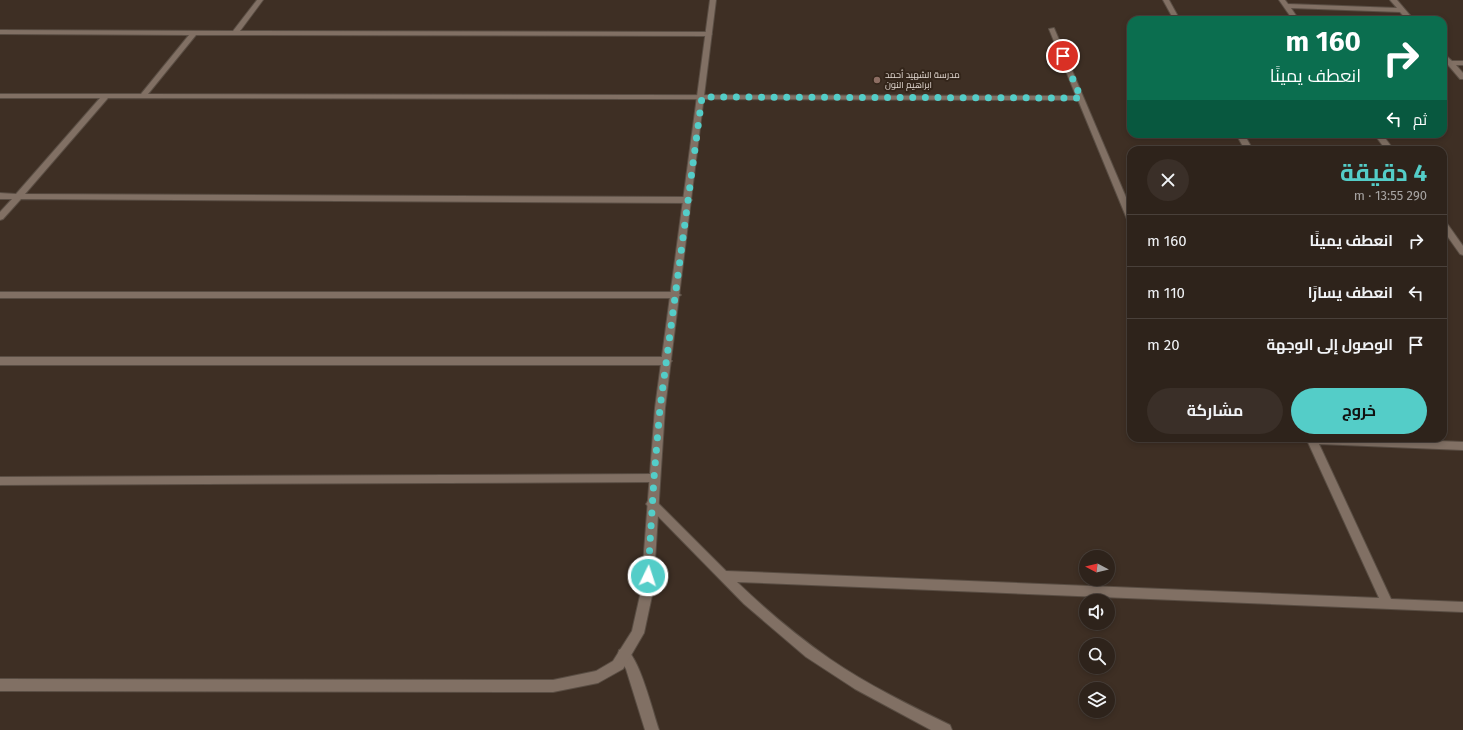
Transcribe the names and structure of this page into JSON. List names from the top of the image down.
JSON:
{
  "places": ["مدرسة الشهيد أحمد ابراهيم النون"],
  "north": "left",
  "page": {
    "turn": ["160 m", "انعطف يمينًا"],
    "then": "ثم",
    "heading": ["4 دقيقة", "290 m · 13:55"],
    "list": [
      {
        "name": "انعطف يمينًا",
        "value": "160 m"
      },
      {
        "name": "انعطف يسارًا",
        "value": "110 m"
      },
      {
        "name": "الوصول إلى الوجهة",
        "value": "20 m"
      }
    ],
    "buttons": ["خروج", "مشاركة"]
  }
}
